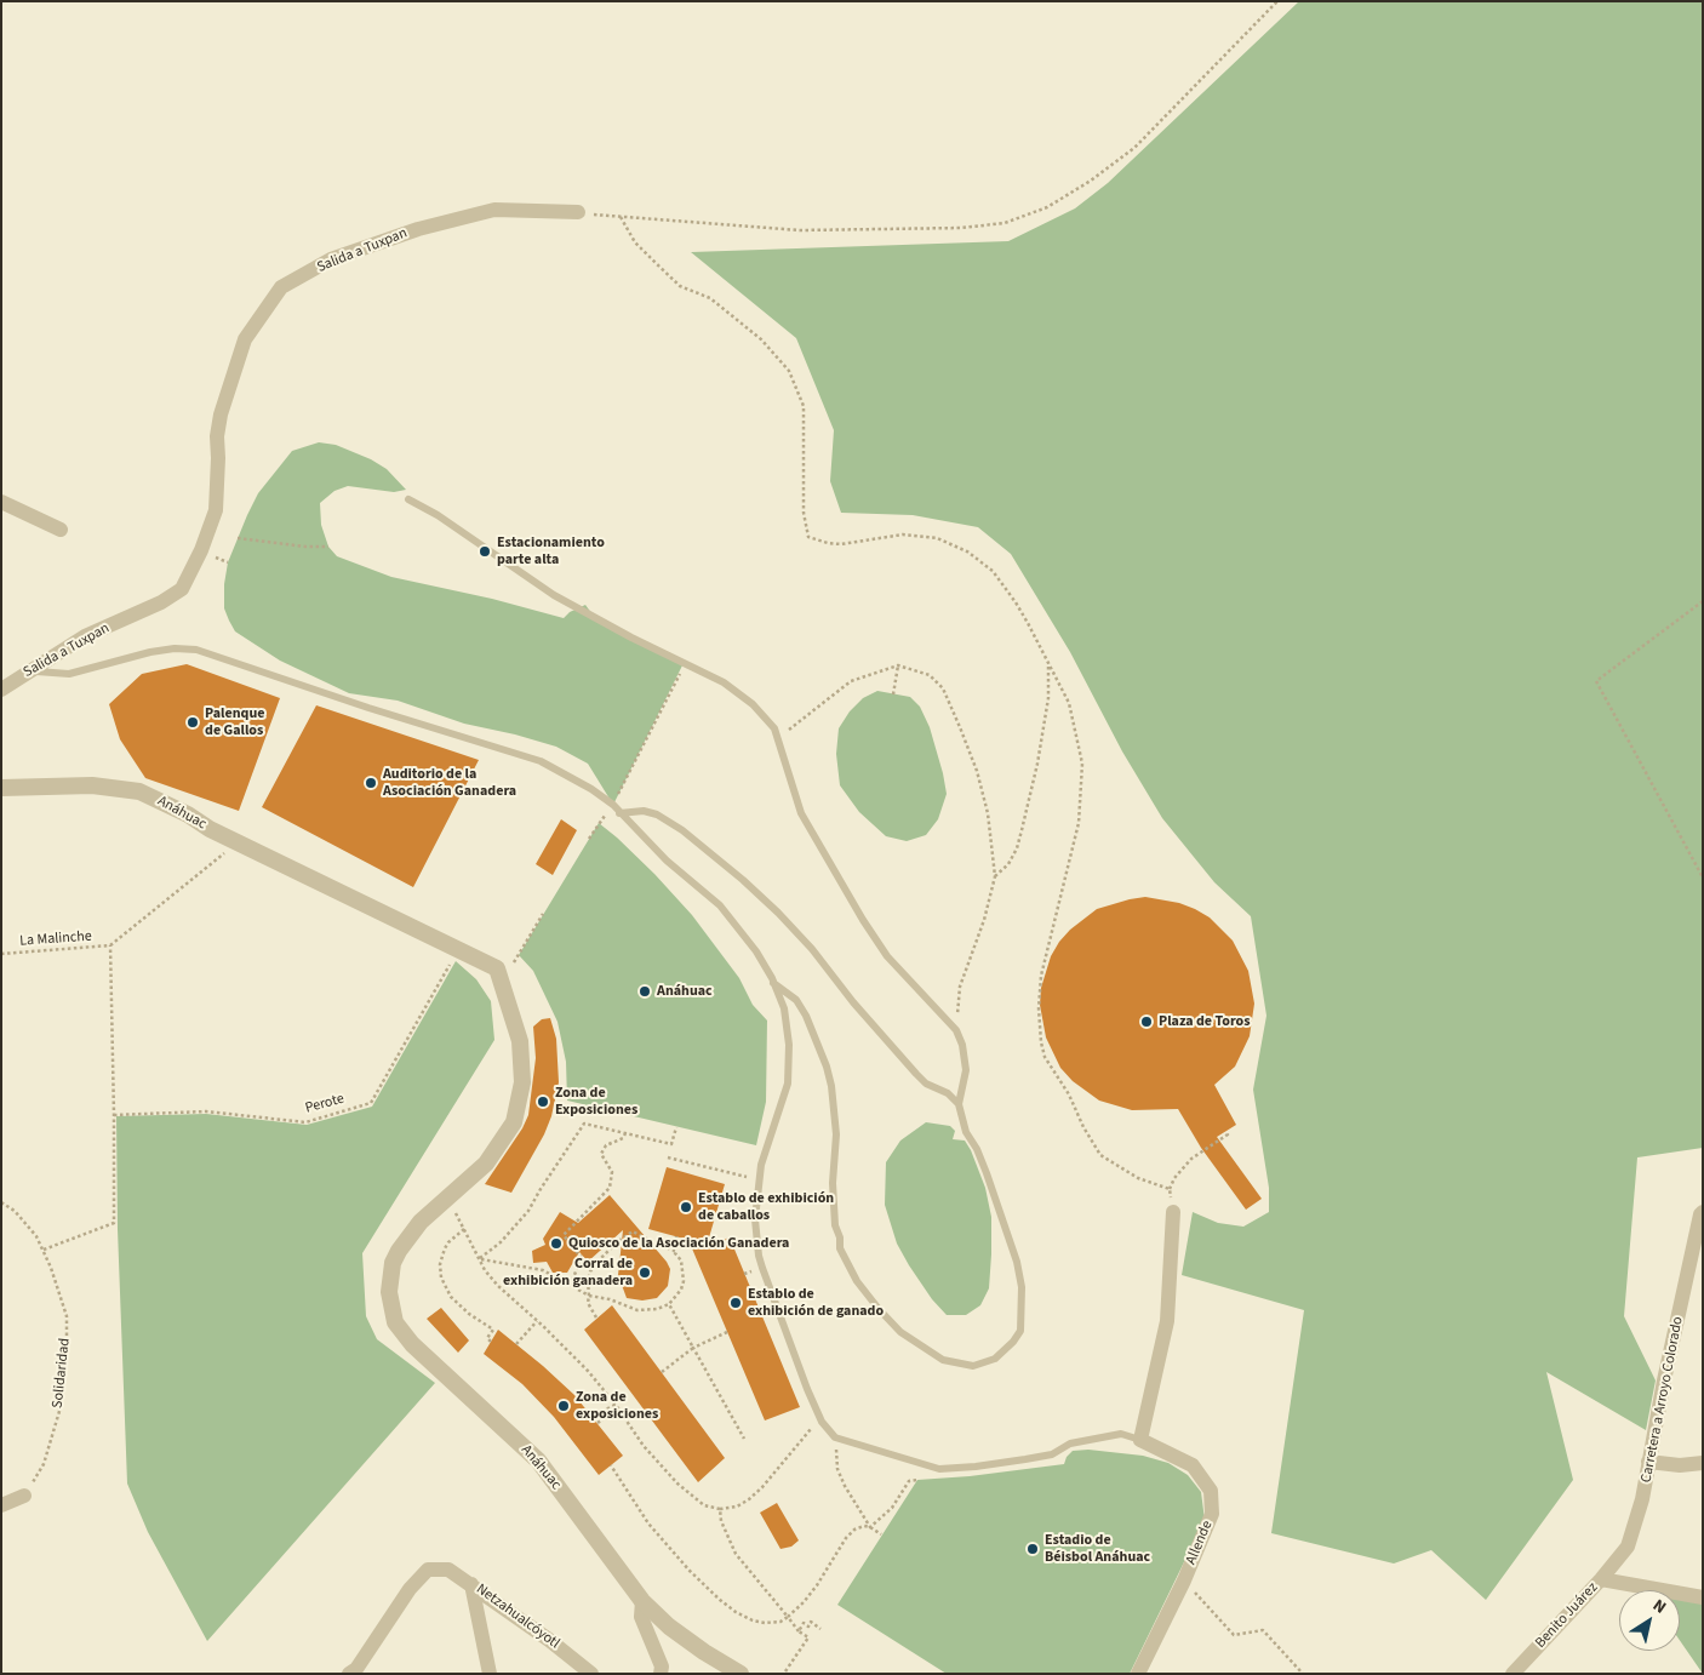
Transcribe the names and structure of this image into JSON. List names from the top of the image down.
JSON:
{
  "streets": {
    "street": [
      "Salida a Tuxpan",
      "Anáhuac",
      "Carretera a Arroyo Colorado",
      "Allende",
      "Benito Juárez",
      "Netzahualcóyotl"
    ],
    "path": ["La Malinche", "Perote", "Solidaridad"]
  },
  "crossings": [
    ["Carretera a Arroyo Colorado", "Benito Juárez"]
  ],
  "places": [
    "Estacionamiento parte alta",
    "Palenque de Gallos",
    "Auditorio de la Asociación Ganadera",
    "Anáhuac",
    "Plaza de Toros",
    "Zona de Exposiciones",
    "Establo de exhibición de caballos",
    "Quiosco de la Asociación Ganadera",
    "Corral de exhibición ganadera",
    "Establo de exhibición de ganado",
    "Zona de exposiciones",
    "Estadio de Béisbol Anáhuac"
  ],
  "north": "top right"
}
